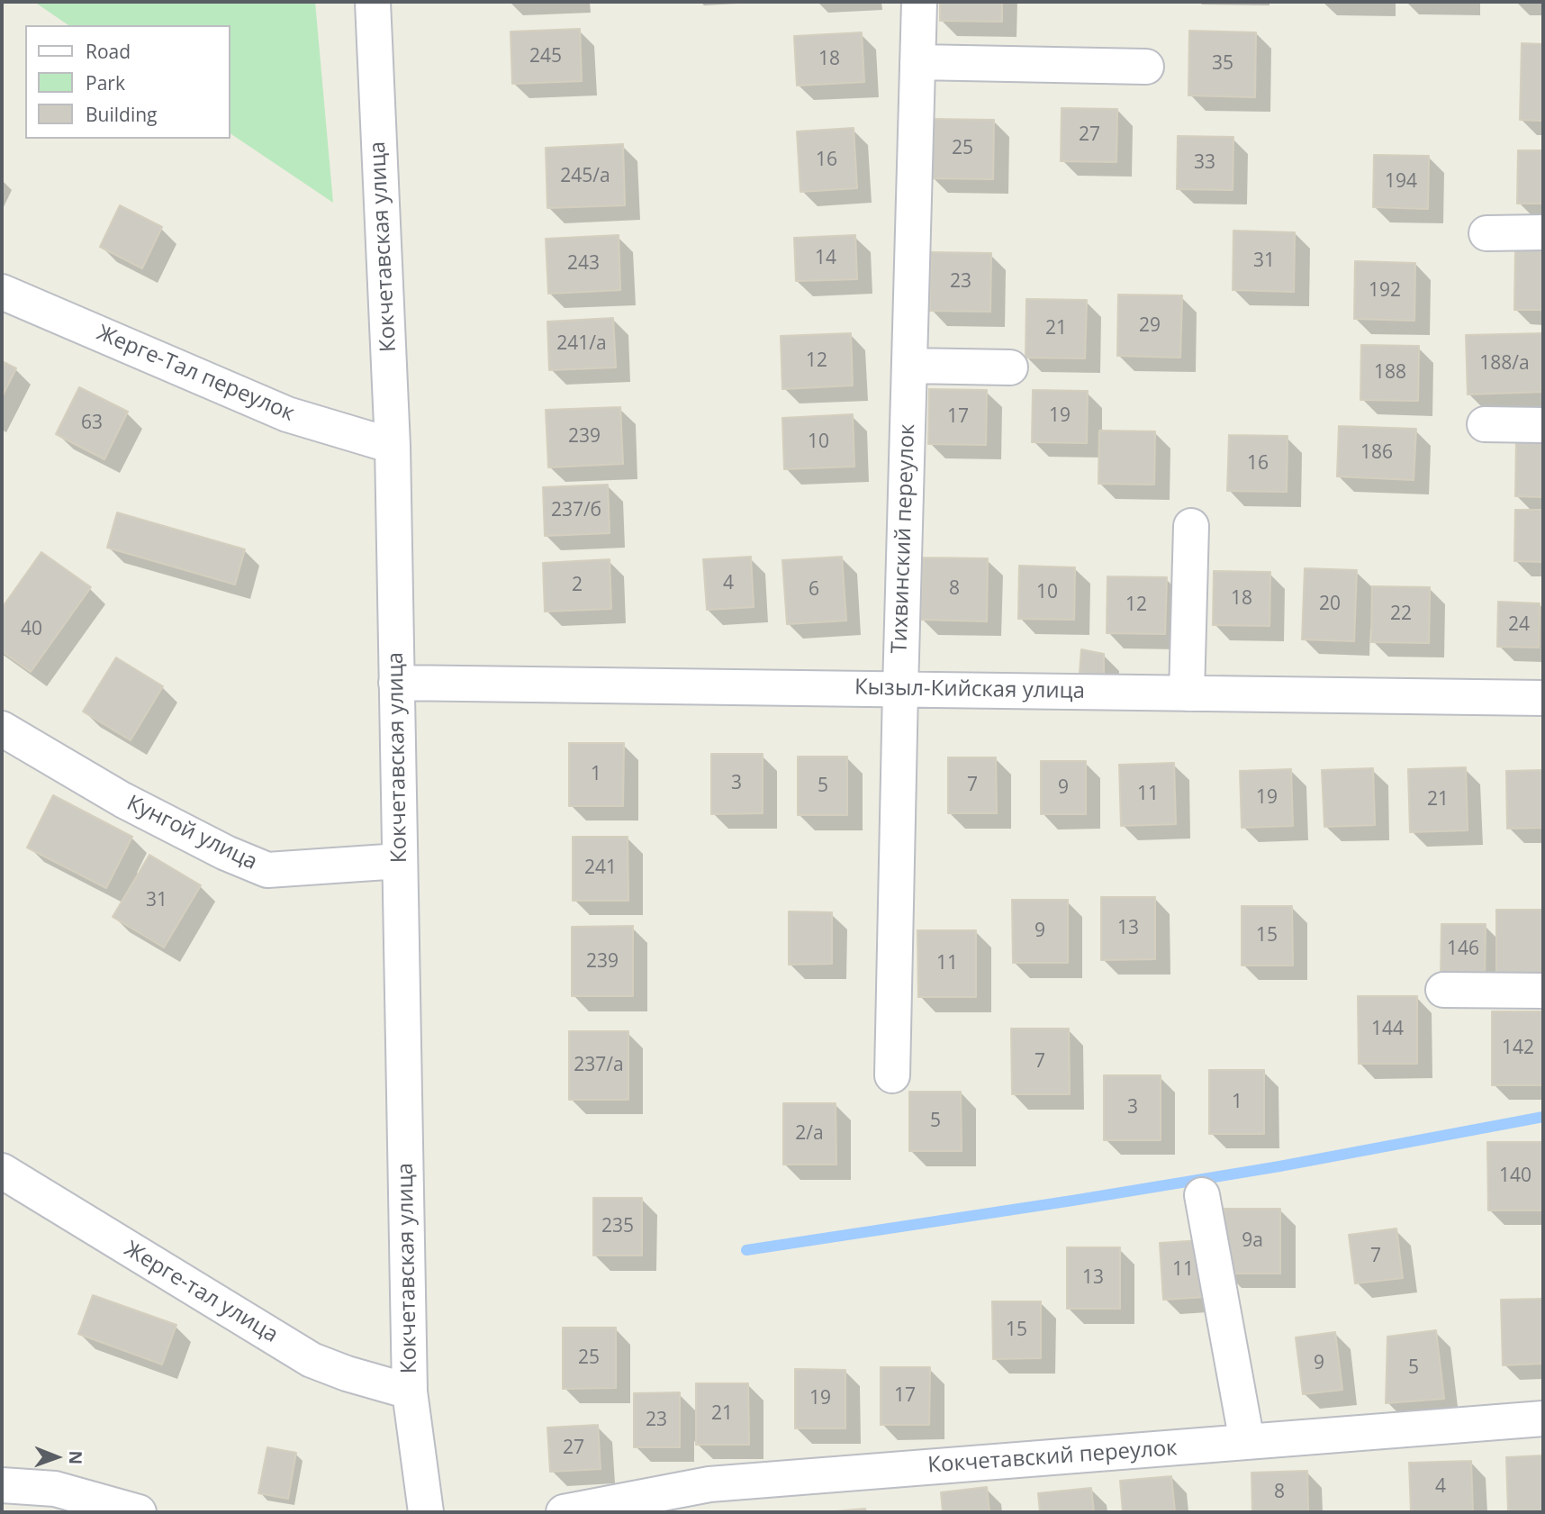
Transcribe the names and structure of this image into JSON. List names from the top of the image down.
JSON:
{
  "streets": {
    "street": [
      "Кокчетавская улица",
      "Жерге-Тал переулок",
      "Тихвинский переулок",
      "Кызыл-Кийская улица",
      "Кунгой улица",
      "Жерге-тал улица",
      "Кокчетавский переулок"
    ]
  },
  "crossings": [
    ["Кокчетавская улица", "Жерге-Тал переулок"],
    ["Кокчетавская улица", "Кызыл-Кийская улица"],
    ["Кокчетавская улица", "Кунгой улица"],
    ["Кокчетавская улица", "Жерге-тал улица"],
    ["Тихвинский переулок", "Кызыл-Кийская улица"]
  ],
  "house_numbers": [
    "245",
    "18",
    "35",
    "27",
    "25",
    "16",
    "33",
    "245/а",
    "194",
    "14",
    "31",
    "243",
    "23",
    "192",
    "29",
    "21",
    "241/а",
    "12",
    "188/а",
    "188",
    "19",
    "17",
    "63",
    "239",
    "10",
    "186",
    "16",
    "237/б",
    "4",
    "2",
    "8",
    "6",
    "10",
    "18",
    "20",
    "12",
    "22",
    "24",
    "40",
    "1",
    "3",
    "7",
    "5",
    "9",
    "11",
    "19",
    "21",
    "241",
    "31",
    "13",
    "9",
    "15",
    "146",
    "239",
    "11",
    "144",
    "142",
    "7",
    "237/а",
    "1",
    "3",
    "5",
    "2/а",
    "140",
    "235",
    "9а",
    "7",
    "11",
    "13",
    "15",
    "25",
    "9",
    "5",
    "17",
    "19",
    "21",
    "23",
    "27",
    "4",
    "8"
  ],
  "legend": ["Road", "Park", "Building"],
  "north": "right"
}
